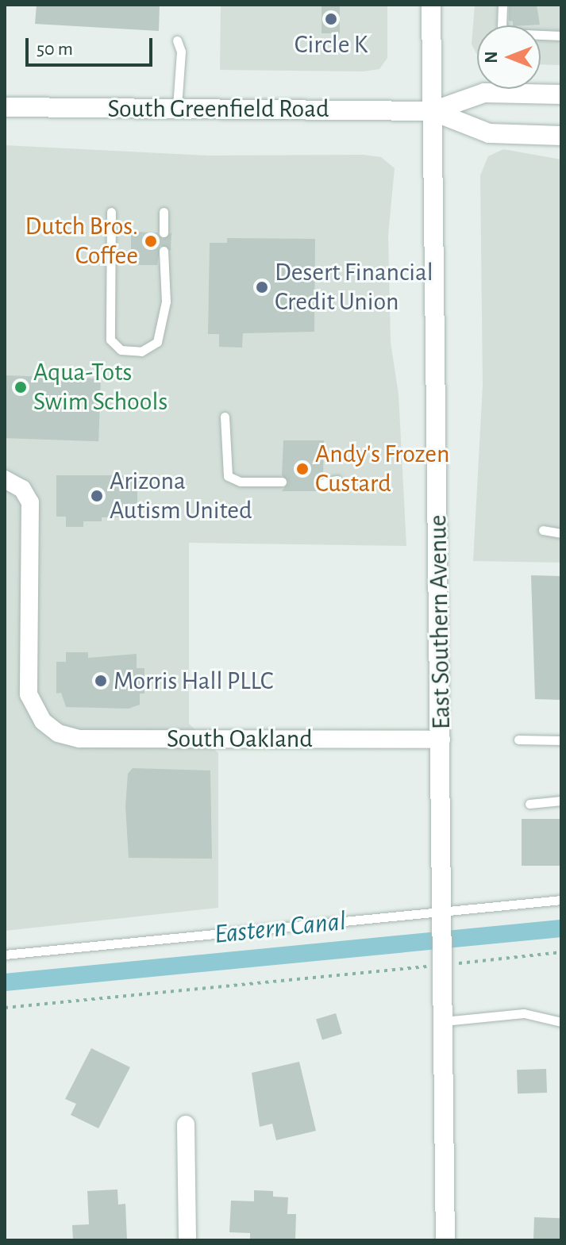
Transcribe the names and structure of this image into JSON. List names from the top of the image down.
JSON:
{
  "streets": {
    "main road": ["South Greenfield Road", "East Southern Avenue"],
    "street": ["South Oakland"]
  },
  "crossings": [
    ["South Greenfield Road", "East Southern Avenue"],
    ["East Southern Avenue", "South Oakland"]
  ],
  "water": ["Eastern Canal"],
  "places": [
    "Circle K",
    "Dutch Bros. Coffee",
    "Desert Financial Credit Union",
    "Aqua-Tots Swim Schools",
    "Andy's Frozen Custard",
    "Arizona Autism United",
    "Morris Hall PLLC"
  ],
  "scale_bar": "50 m",
  "north": "left"
}
